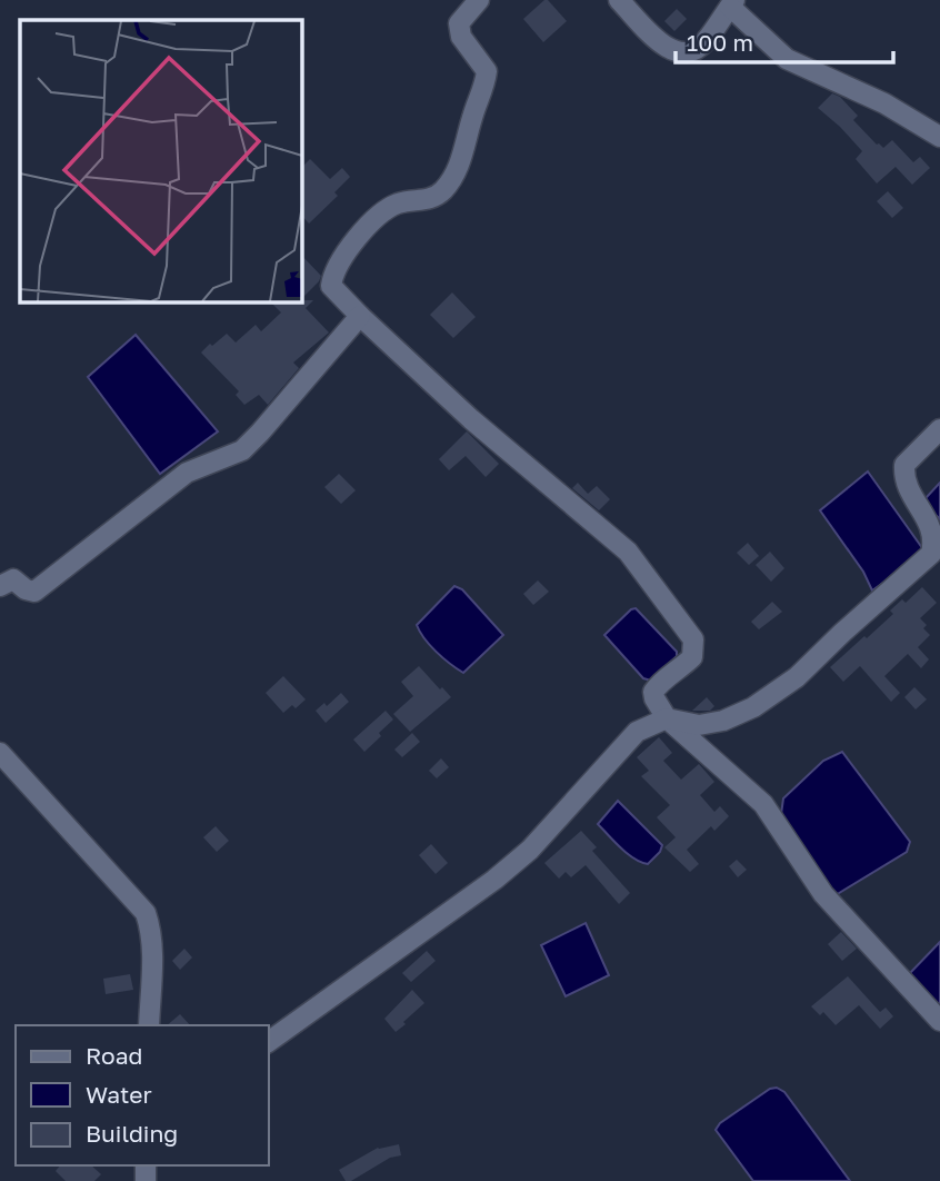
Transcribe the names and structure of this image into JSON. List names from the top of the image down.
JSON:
{
  "legend": ["Road", "Water", "Building"],
  "scale_bar": "100 m"
}
